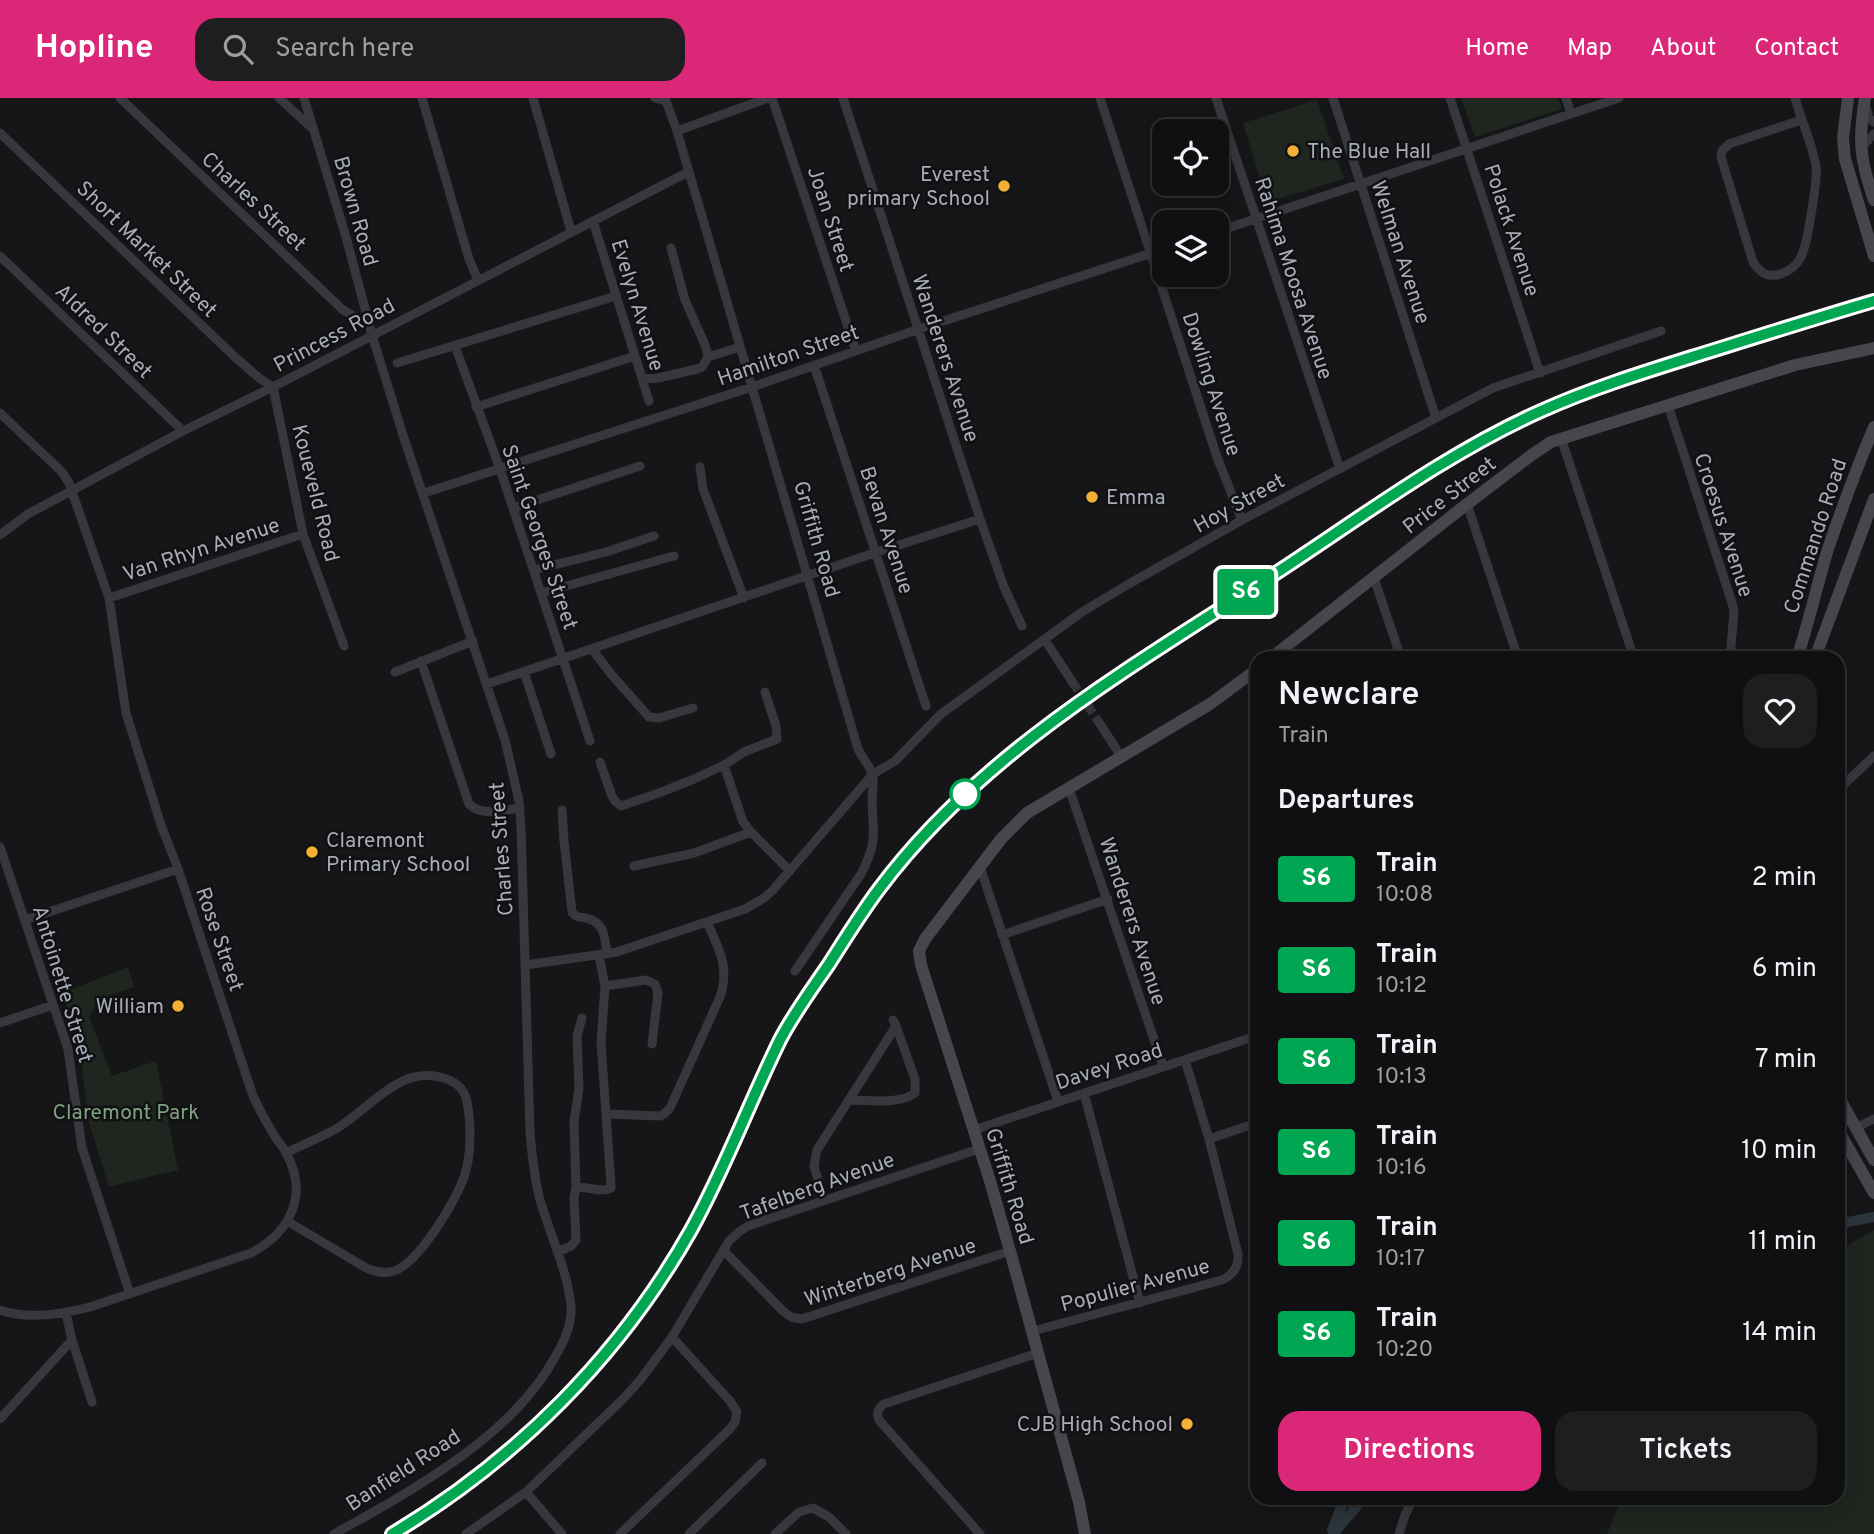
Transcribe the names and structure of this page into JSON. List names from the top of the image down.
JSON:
{
  "streets": {
    "street": [
      "Charles Street",
      "Brown Road",
      "Joan Street",
      "Polack Avenue",
      "Short Market Street",
      "Welman Avenue",
      "Rahima Moosa Avenue",
      "Evelyn Avenue",
      "Aldred Street",
      "Princess Road",
      "Hamilton Street",
      "Wanderers Avenue",
      "Dowling Avenue",
      "Koueveld Road",
      "Price Street",
      "Hoy Street",
      "Croesus Avenue",
      "Bevan Avenue",
      "Commando Road",
      "Saint Georges Street",
      "Griffith Road",
      "Van Rhyn Avenue",
      "Rose Street",
      "Antoinette Street",
      "Davey Road",
      "Tafelberg Avenue",
      "Winterberg Avenue",
      "Populier Avenue",
      "Banfield Road"
    ]
  },
  "crossings": [
    ["Charles Street", "Brown Road"],
    ["Charles Street", "Princess Road"],
    ["Charles Street", "Hamilton Street"],
    ["Charles Street", "Hoy Street"],
    ["Charles Street", "Banfield Road"],
    ["Brown Road", "Princess Road"],
    ["Joan Street", "Hamilton Street"],
    ["Polack Avenue", "Hoy Street"],
    ["Short Market Street", "Princess Road"],
    ["Short Market Street", "Koueveld Road"],
    ["Welman Avenue", "Hoy Street"],
    ["Rahima Moosa Avenue", "Hoy Street"],
    ["Evelyn Avenue", "Princess Road"],
    ["Aldred Street", "Princess Road"],
    ["Princess Road", "Koueveld Road"],
    ["Princess Road", "Griffith Road"],
    ["Princess Road", "Rose Street"],
    ["Hamilton Street", "Wanderers Avenue"],
    ["Hamilton Street", "Dowling Avenue"],
    ["Hamilton Street", "Bevan Avenue"],
    ["Hamilton Street", "Saint Georges Street"],
    ["Hamilton Street", "Griffith Road"],
    ["Wanderers Avenue", "Davey Road"],
    ["Dowling Avenue", "Hoy Street"],
    ["Koueveld Road", "Van Rhyn Avenue"],
    ["Price Street", "Croesus Avenue"],
    ["Hoy Street", "Griffith Road"],
    ["Griffith Road", "Davey Road"],
    ["Griffith Road", "Tafelberg Avenue"],
    ["Griffith Road", "Winterberg Avenue"],
    ["Griffith Road", "Populier Avenue"],
    ["Van Rhyn Avenue", "Rose Street"],
    ["Rose Street", "Antoinette Street"],
    ["Davey Road", "Populier Avenue"],
    ["Tafelberg Avenue", "Winterberg Avenue"]
  ],
  "parks": ["Claremont Park"],
  "places": [
    "The Blue Hall",
    "Everest primary School",
    "Emma",
    "Claremont Primary School",
    "William",
    "CJB High School"
  ],
  "page": {
    "header": "Hopline",
    "search": "Search here",
    "nav": [
      "Home",
      "Map",
      "About",
      "Contact"
    ],
    "on_map": "S6",
    "heading": [
      ["Newclare", "Train"],
      "Departures"
    ],
    "list": [
      {
        "mark": "S6",
        "name": "Train",
        "note": "10:08",
        "value": "2 min"
      },
      {
        "mark": "S6",
        "name": "Train",
        "note": "10:12",
        "value": "6 min"
      },
      {
        "mark": "S6",
        "name": "Train",
        "note": "10:13",
        "value": "7 min"
      },
      {
        "mark": "S6",
        "name": "Train",
        "note": "10:16",
        "value": "10 min"
      },
      {
        "mark": "S6",
        "name": "Train",
        "note": "10:17",
        "value": "11 min"
      },
      {
        "mark": "S6",
        "name": "Train",
        "note": "10:20",
        "value": "14 min"
      }
    ],
    "buttons": ["Directions", "Tickets"]
  }
}
